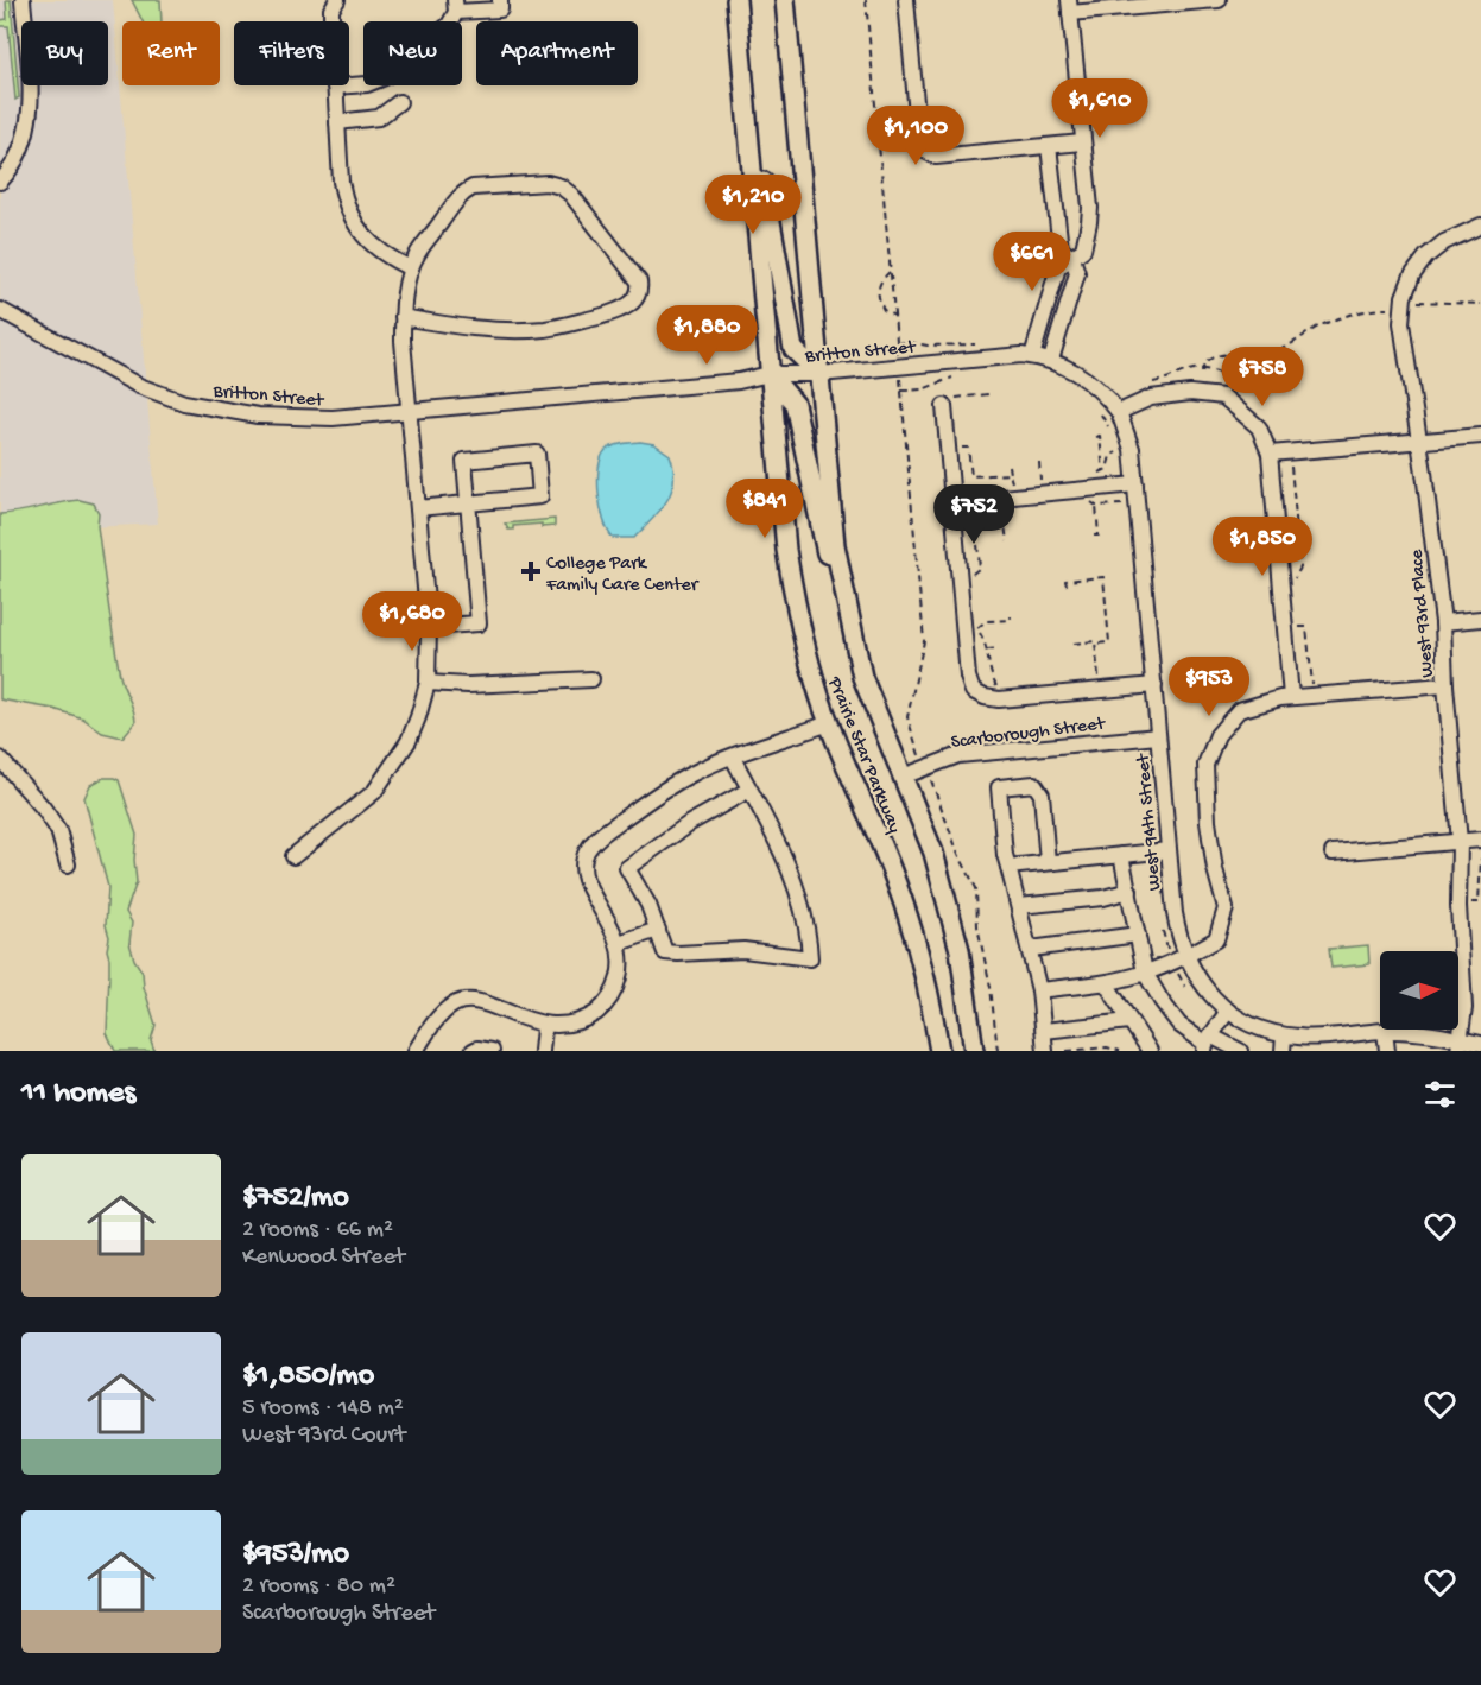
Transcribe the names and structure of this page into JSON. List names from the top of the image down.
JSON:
{
  "streets": {
    "main road": ["Prairie Star Parkway"],
    "street": [
      "Britton Street",
      "West 93rd Place",
      "Scarborough Street",
      "West 94th Street"
    ]
  },
  "crossings": [
    ["Britton Street", "Prairie Star Parkway"],
    ["Britton Street", "West 94th Street"],
    ["West 93rd Place", "West 94th Street"],
    ["Scarborough Street", "Prairie Star Parkway"],
    ["Scarborough Street", "West 94th Street"]
  ],
  "places": {
    "health": ["College Park Family Care Center"]
  },
  "north": "right",
  "page": {
    "chip": [
      "Buy",
      "Rent",
      "Filters",
      "New",
      "Apartment"
    ],
    "price": [
      "$1,610",
      "$1,100",
      "$1,210",
      "$661",
      "$1,880",
      "$758",
      "$841",
      "$752",
      "$1,850",
      "$1,680",
      "$953"
    ],
    "heading": "11 homes",
    "list": [
      {
        "name": "$752/mo",
        "note": "2 rooms · 66 m² · Kenwood Street"
      },
      {
        "name": "$1,850/mo",
        "note": "5 rooms · 148 m² · West 93rd Court"
      },
      {
        "name": "$953/mo",
        "note": "2 rooms · 80 m² · Scarborough Street"
      }
    ]
  }
}
